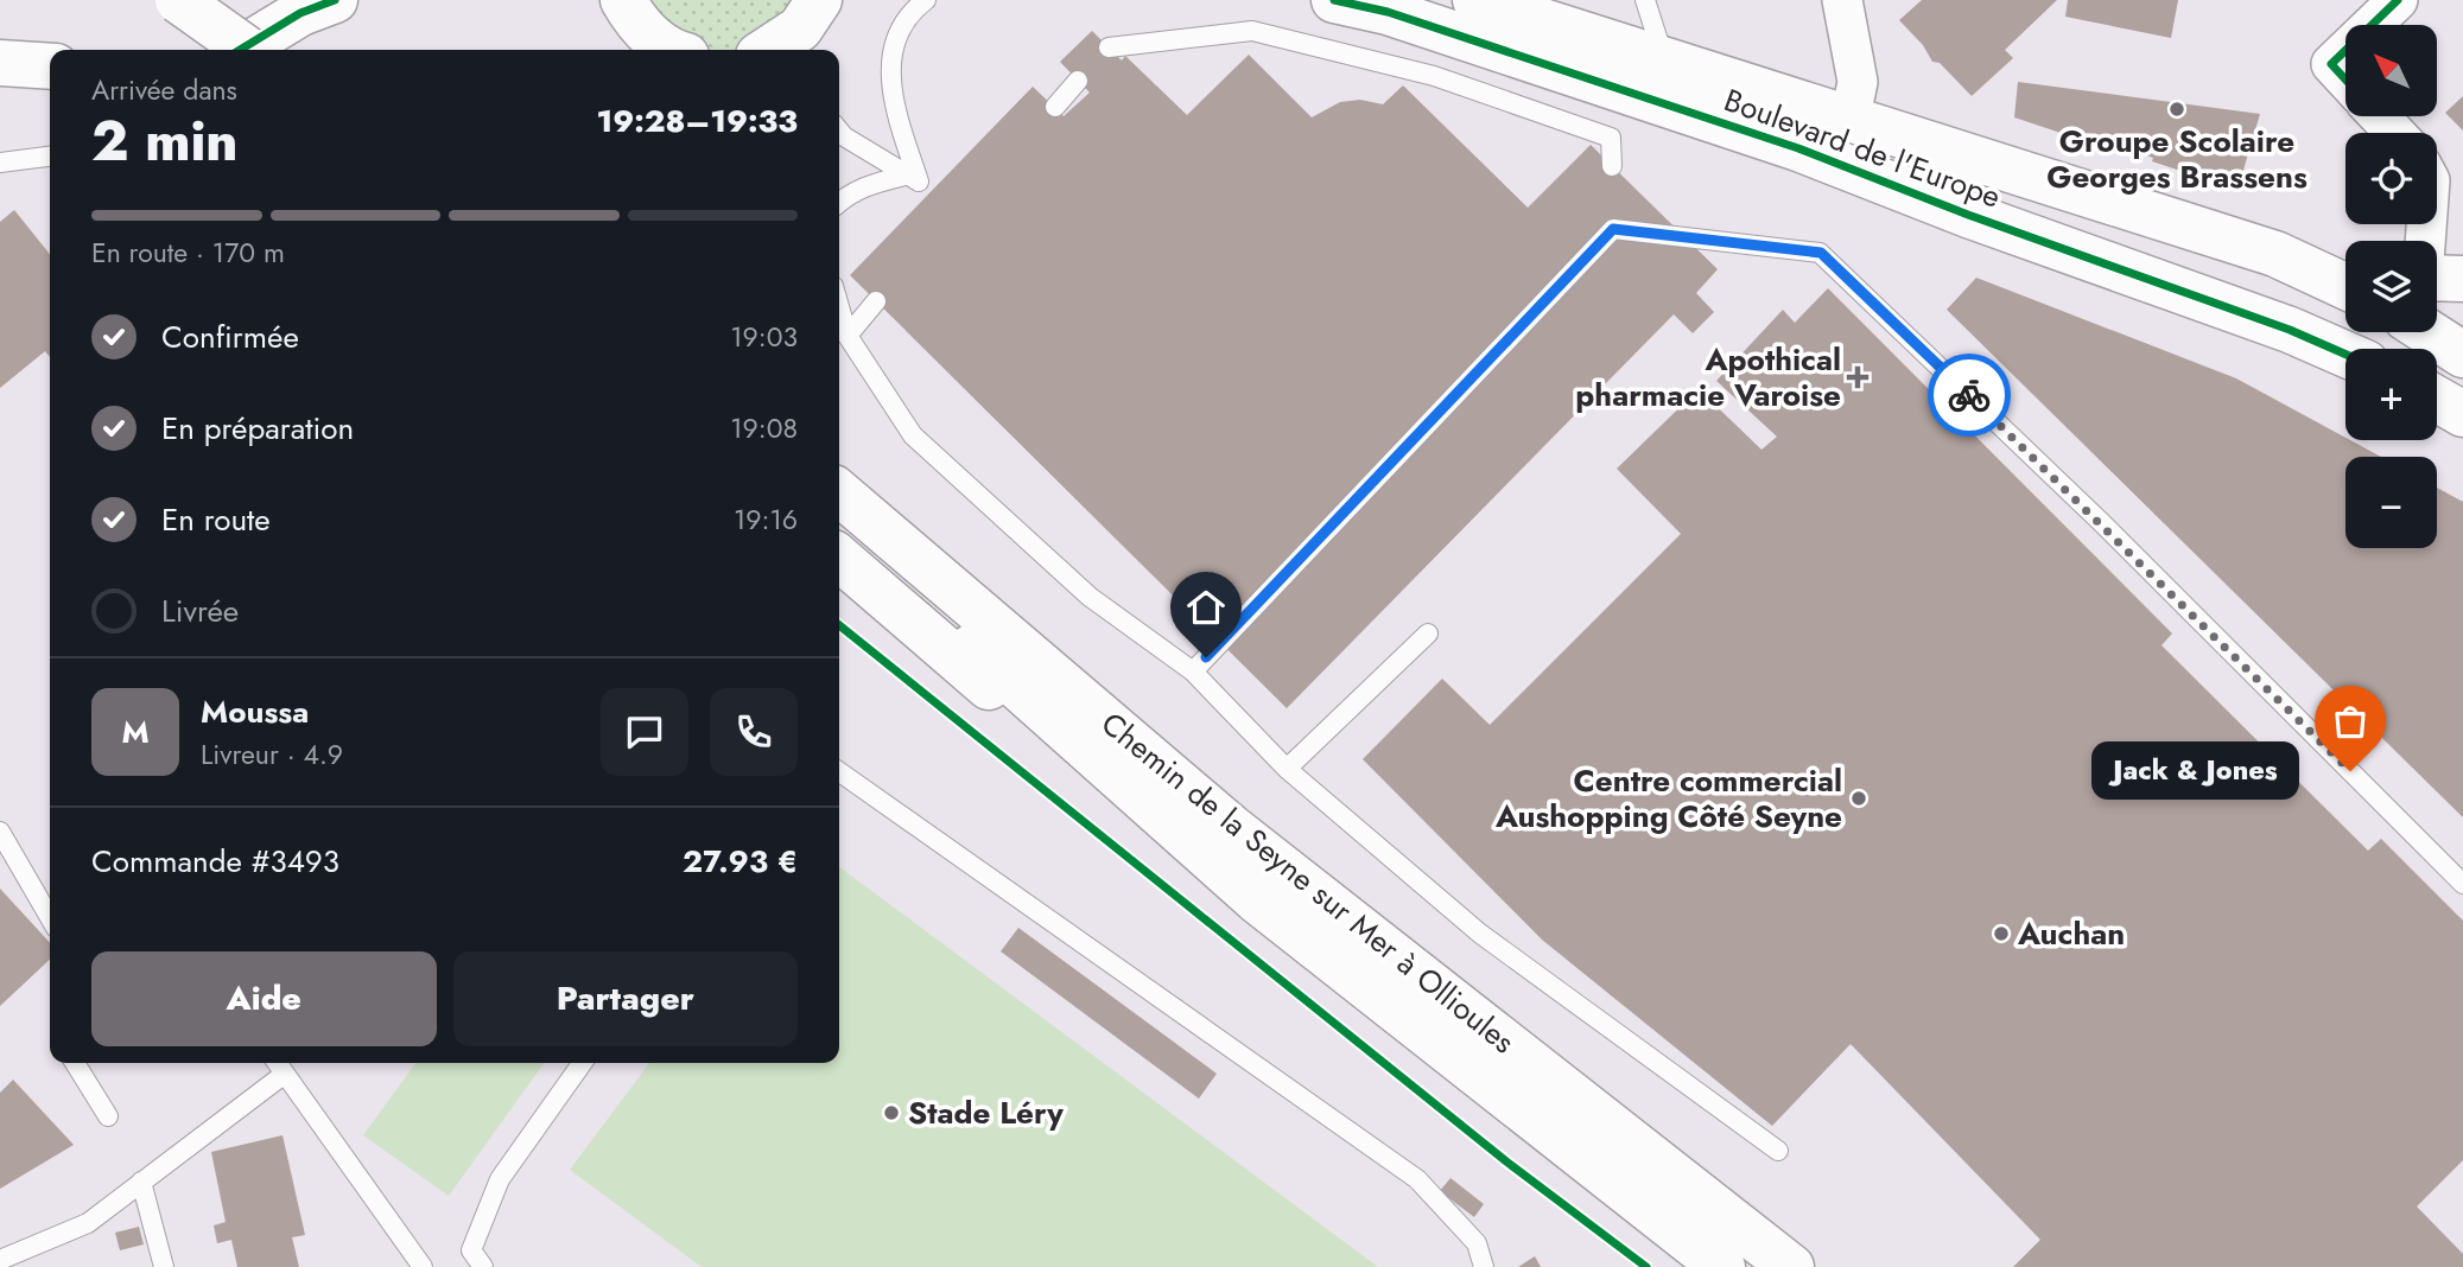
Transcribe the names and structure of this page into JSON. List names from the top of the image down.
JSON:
{
  "streets": {
    "main road": ["Boulevard de l'Europe", "Chemin de la Seyne sur Mer à Ollioules"]
  },
  "places": {
    "other": [
      "Groupe Scolaire Georges Brassens",
      "Jack & Jones",
      "Centre commercial Aushopping Côté Seyne",
      "Auchan",
      "Stade Léry"
    ],
    "health": ["Apothical pharmacie Varoise"]
  },
  "north": "top left",
  "page": {
    "map_buttons": ["+", "−"],
    "heading": ["2 min", "Arrivée dans", "19:28–19:33"],
    "panel": [
      "Moussa",
      "Livreur · 4.9",
      "Commande #3493",
      "27.93 €"
    ],
    "bar": "En route · 170 m",
    "list": [
      ["Confirmée", "19:03"],
      ["En préparation", "19:08"],
      ["En route", "19:16"],
      "Livrée"
    ],
    "round": "M",
    "bubble": "Jack & Jones",
    "buttons": ["Aide", "Partager"]
  }
}
